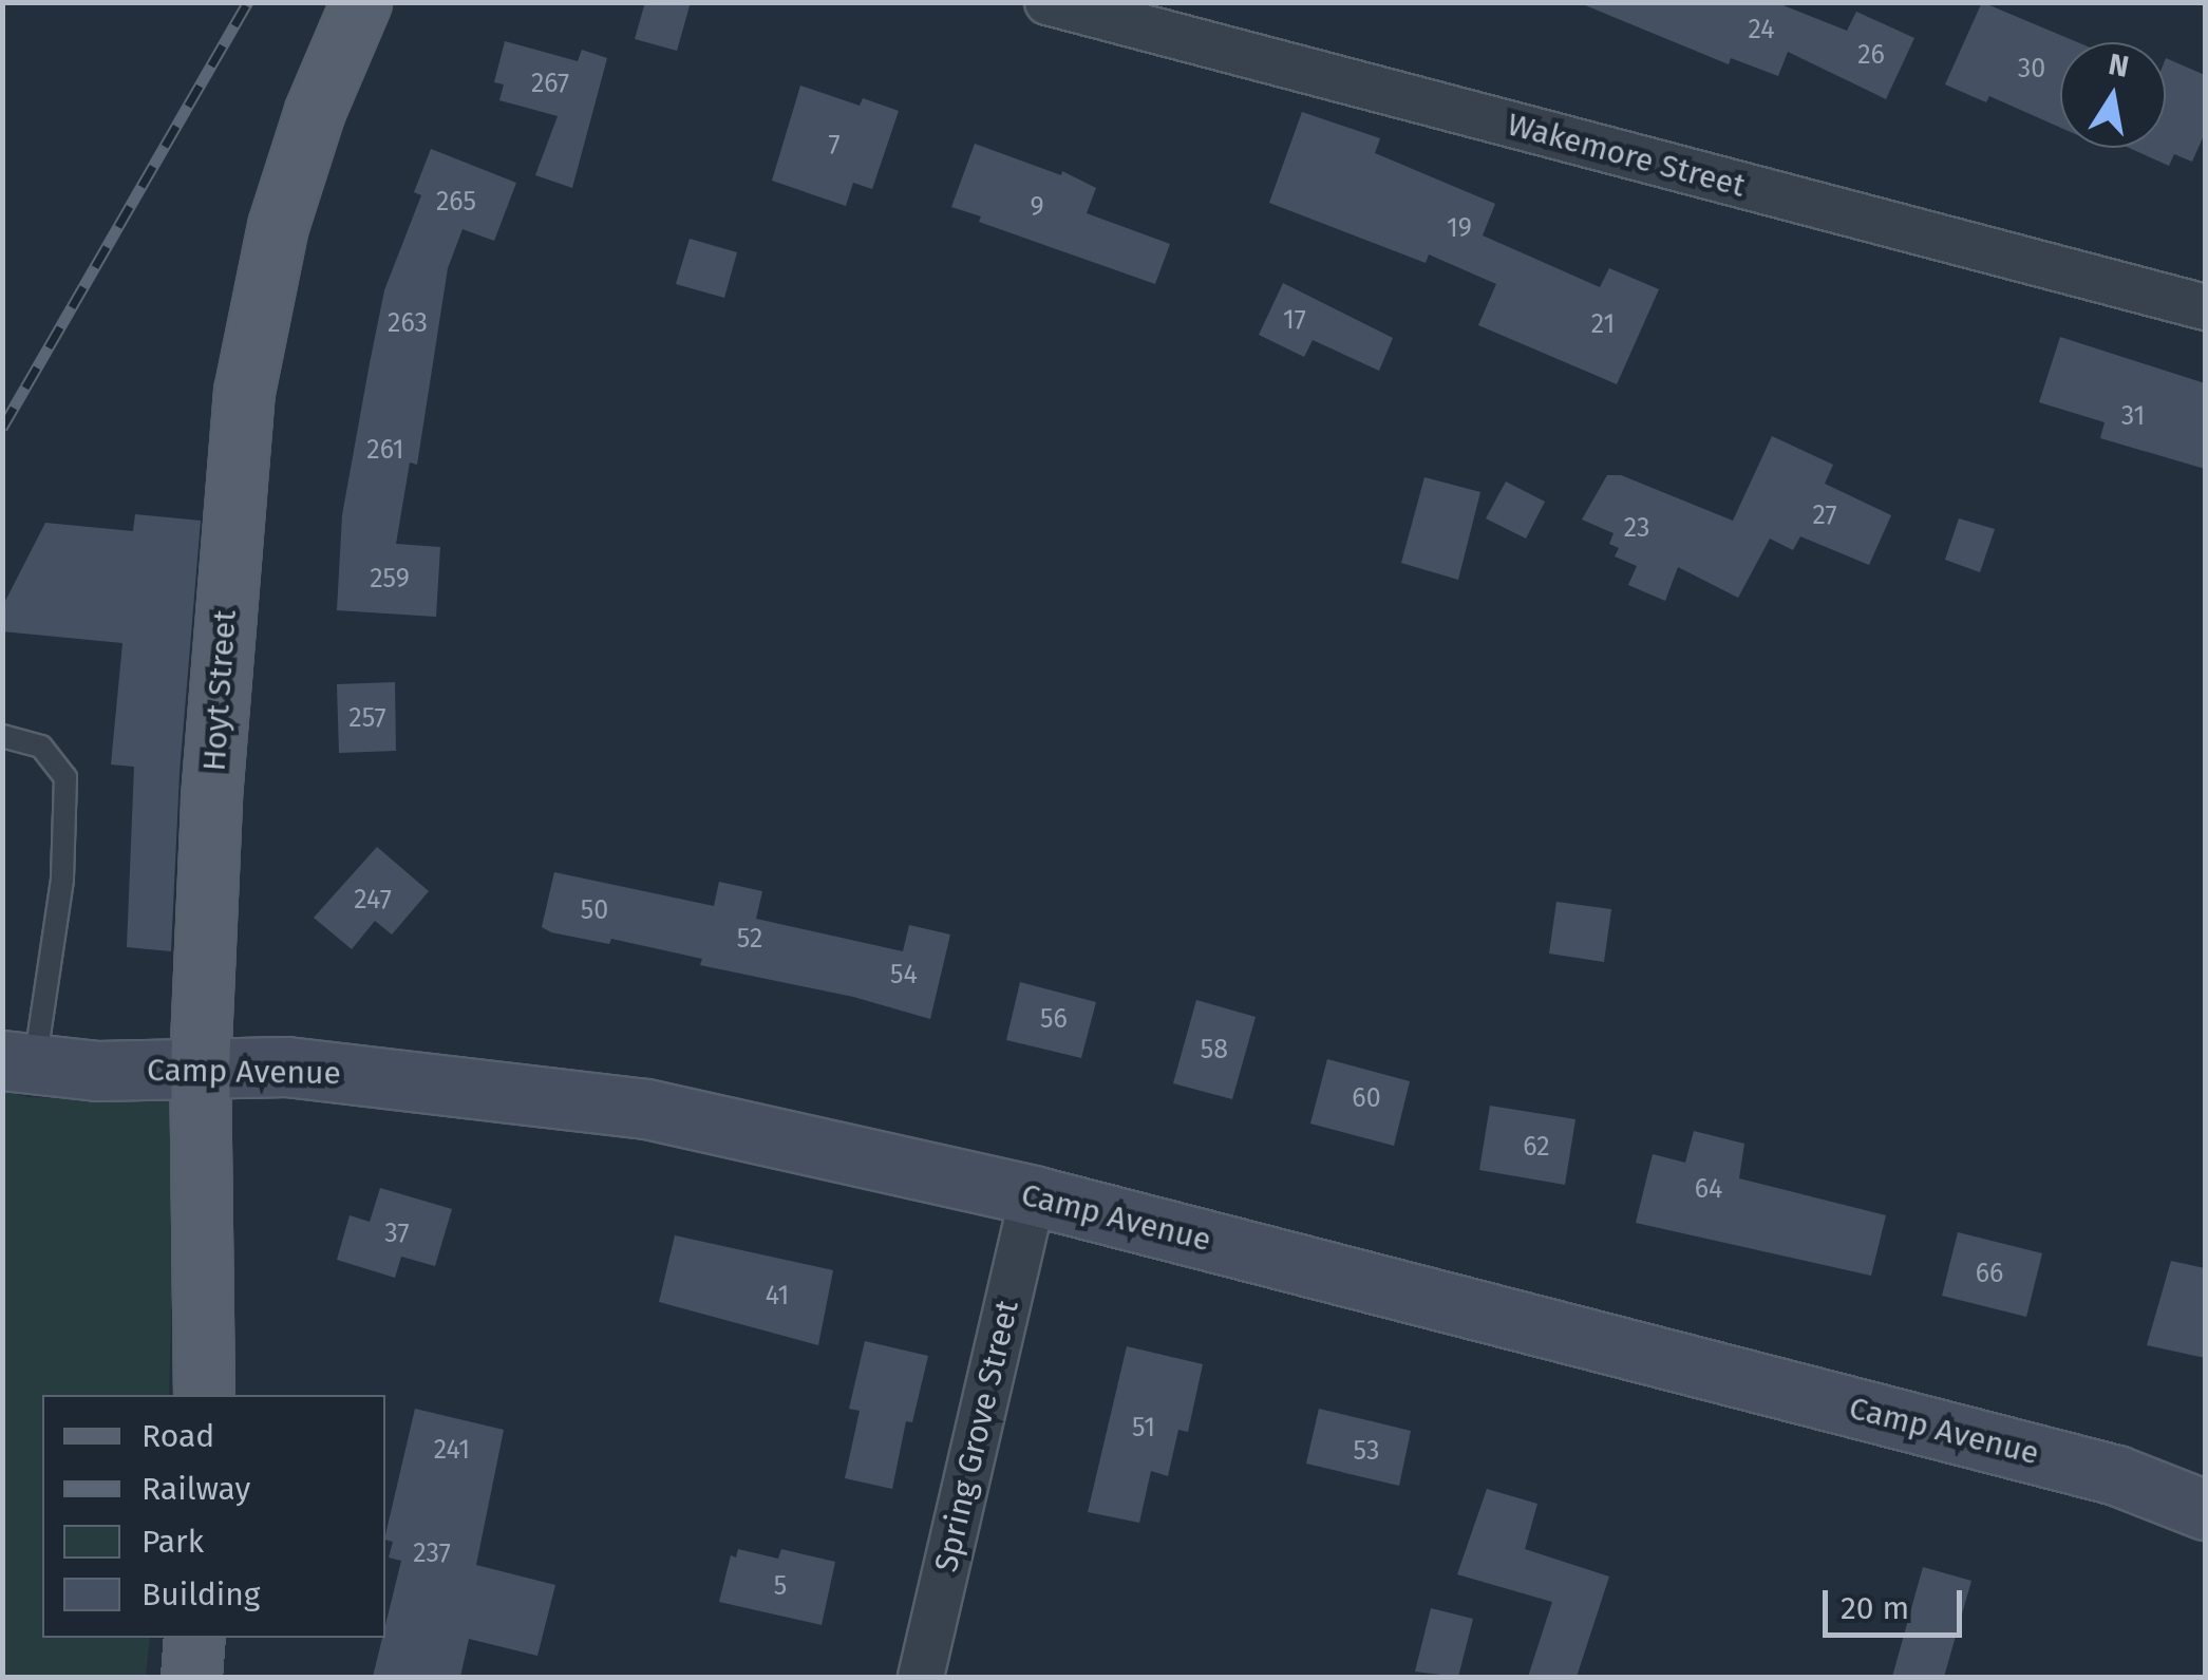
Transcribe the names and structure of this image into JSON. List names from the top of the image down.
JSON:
{
  "streets": {
    "main road": ["Hoyt Street"],
    "street": ["Wakemore Street", "Camp Avenue", "Spring Grove Street"]
  },
  "crossings": [
    ["Hoyt Street", "Camp Avenue"],
    ["Camp Avenue", "Spring Grove Street"]
  ],
  "house_numbers": [
    "24",
    "26",
    "30",
    "267",
    "7",
    "265",
    "9",
    "19",
    "17",
    "263",
    "21",
    "31",
    "261",
    "27",
    "23",
    "259",
    "257",
    "247",
    "50",
    "52",
    "54",
    "56",
    "58",
    "60",
    "62",
    "64",
    "37",
    "66",
    "41",
    "51",
    "241",
    "53",
    "237",
    "5"
  ],
  "legend": [
    "Road",
    "Railway",
    "Park",
    "Building"
  ],
  "scale_bar": "20 m",
  "north": "top"
}
